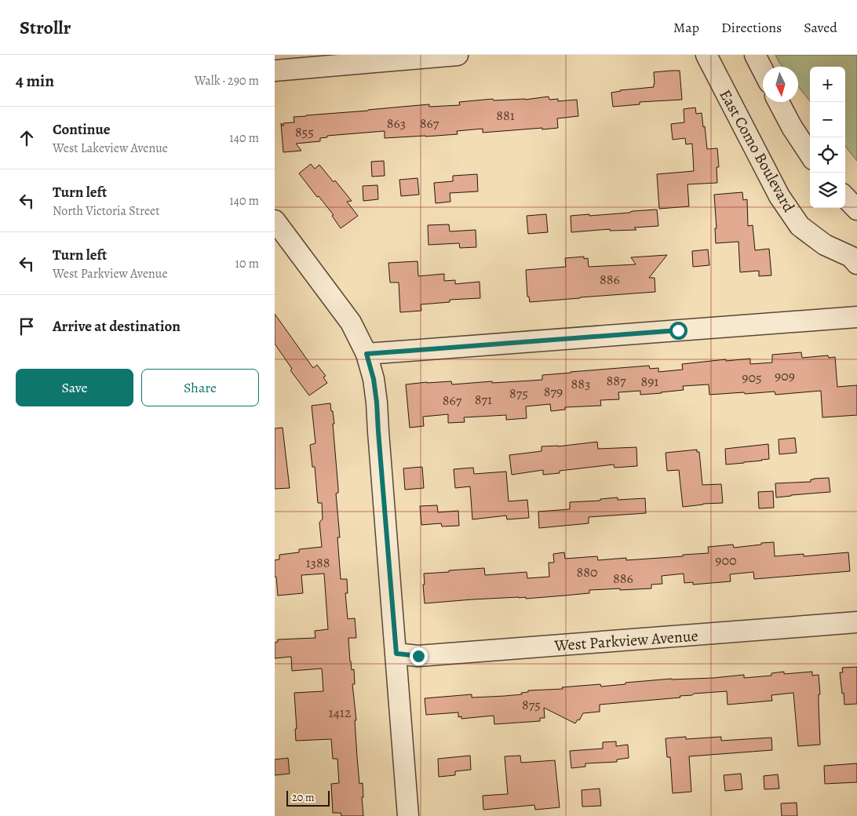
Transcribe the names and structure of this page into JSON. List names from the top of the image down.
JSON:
{
  "streets": {
    "street": ["East Como Boulevard", "West Parkview Avenue"]
  },
  "house_numbers": [
    "881",
    "863",
    "867",
    "855",
    "886",
    "909",
    "905",
    "887",
    "891",
    "883",
    "879",
    "875",
    "871",
    "867",
    "900",
    "1388",
    "880",
    "886",
    "875",
    "1412"
  ],
  "scale_bar": "20 m",
  "north": "bottom",
  "page": {
    "header": "Strollr",
    "nav": ["Map", "Directions", "Saved"],
    "heading": ["4 min", "Walk · 290 m"],
    "map_buttons": ["+", "−"],
    "list": [
      ["Continue", "West Lakeview Avenue", "140 m"],
      ["Turn left", "North Victoria Street", "140 m"],
      ["Turn left", "West Parkview Avenue", "10 m"],
      "Arrive at destination"
    ],
    "buttons": ["Save", "Share"],
    "scale": "20 m"
  }
}
